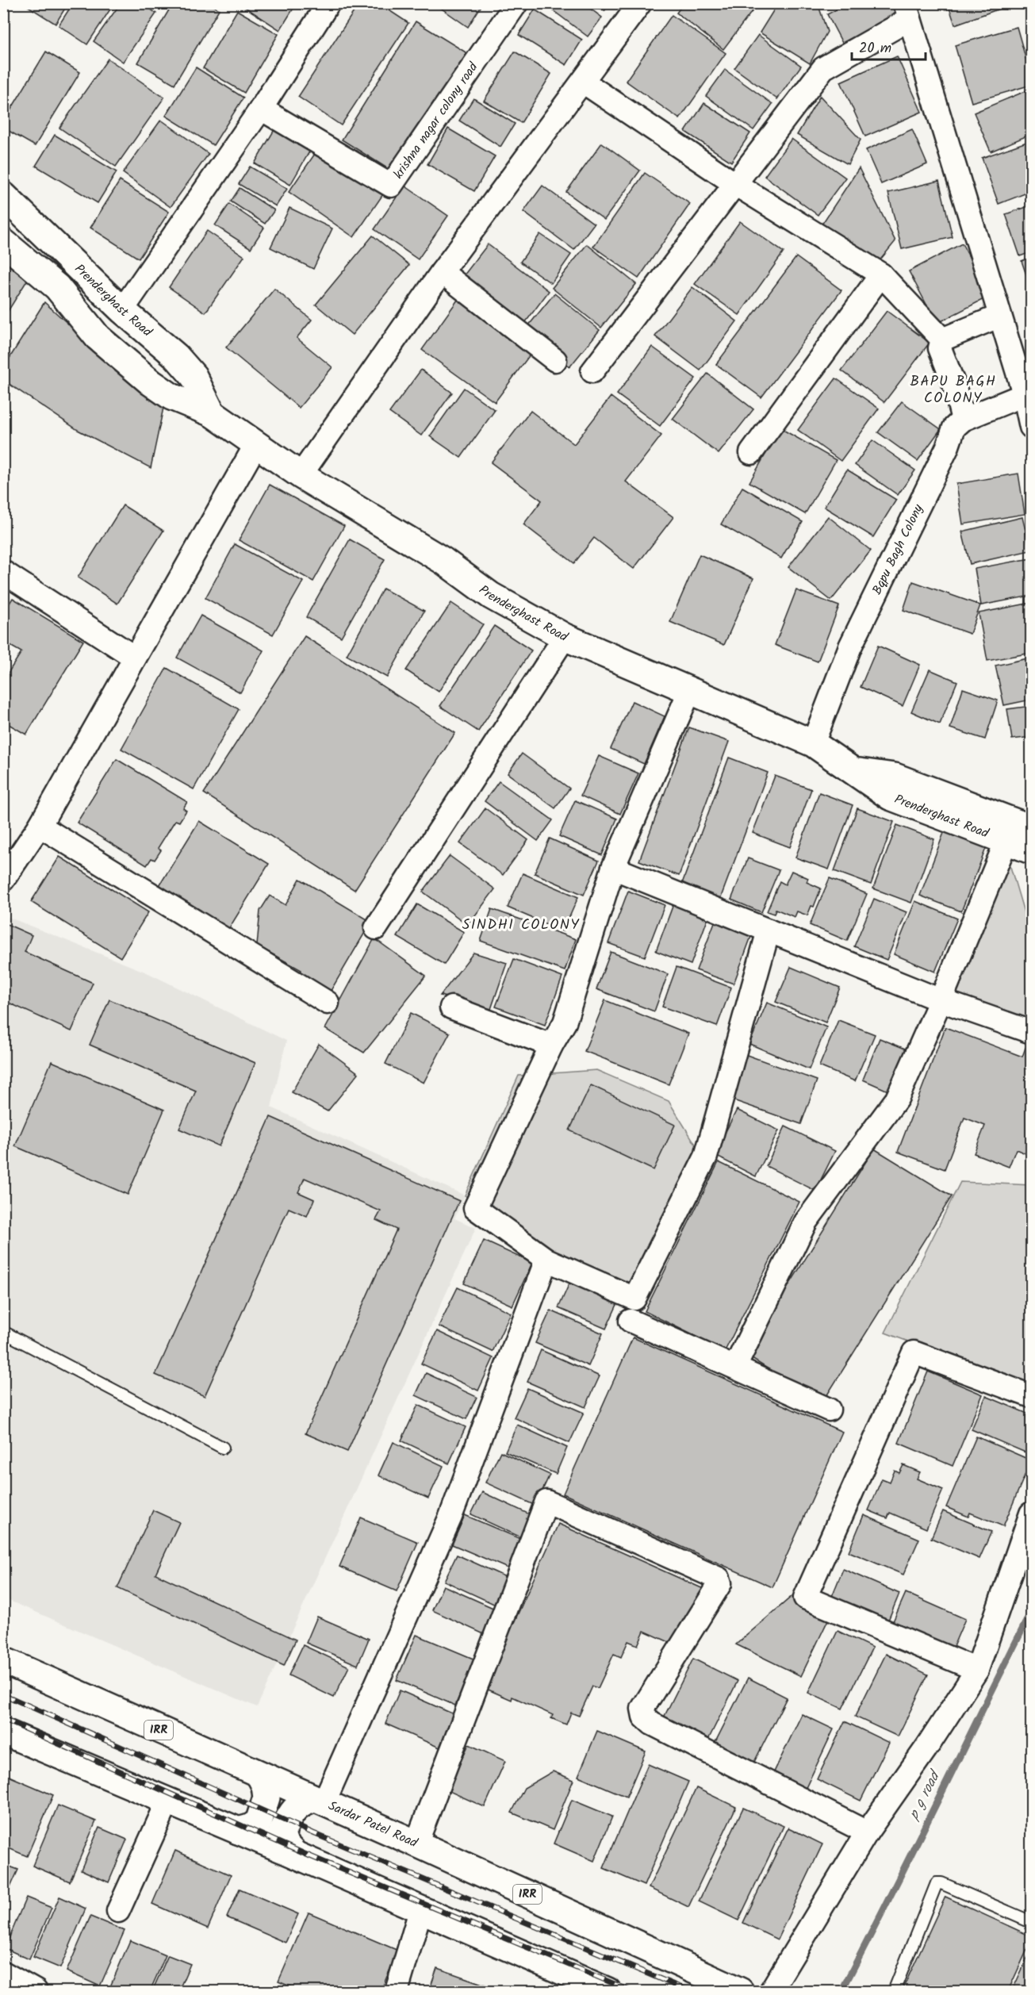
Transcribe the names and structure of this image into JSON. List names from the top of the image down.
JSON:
{
  "streets": {
    "street": [
      "krishna nagar colony road",
      "Prenderghast Road",
      "Bqpu Bagh Colony",
      "IRR",
      "Sardar Patel Road"
    ]
  },
  "crossings": [
    ["Prenderghast Road", "Bqpu Bagh Colony"]
  ],
  "districts": ["BAPU BAGH COLONY", "SINDHI COLONY"],
  "water": ["p g road"],
  "scale_bar": "20 m"
}
